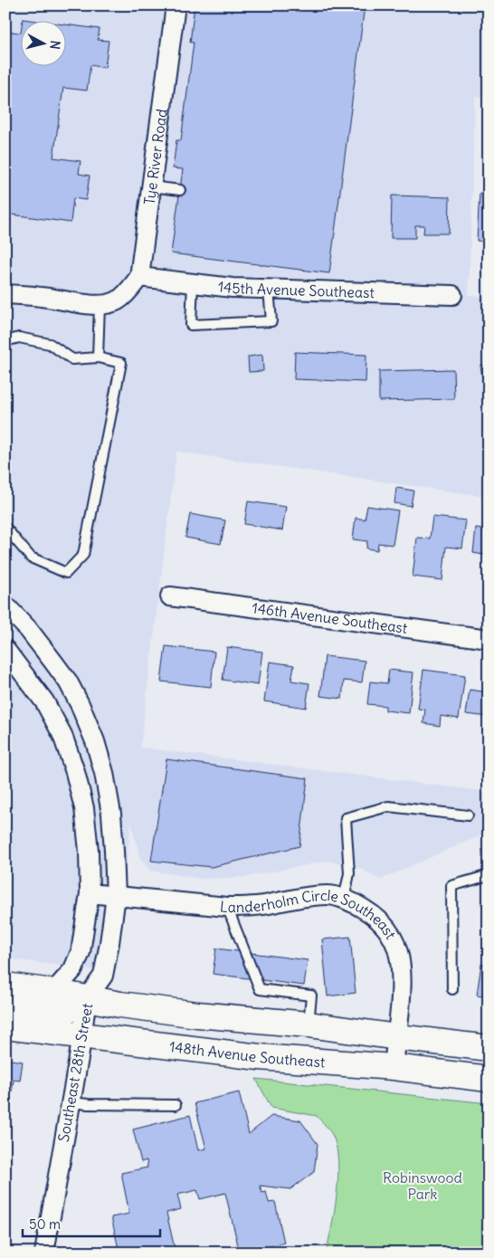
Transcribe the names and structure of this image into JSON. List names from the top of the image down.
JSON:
{
  "streets": {
    "main road": ["148th Avenue Southeast"],
    "street": [
      "Tye River Road",
      "145th Avenue Southeast",
      "146th Avenue Southeast",
      "Landerholm Circle Southeast",
      "Southeast 28th Street"
    ]
  },
  "crossings": [
    ["Tye River Road", "145th Avenue Southeast"],
    ["Landerholm Circle Southeast", "148th Avenue Southeast"],
    ["Landerholm Circle Southeast", "Southeast 28th Street"],
    ["148th Avenue Southeast", "Southeast 28th Street"]
  ],
  "parks": ["Robinswood Park"],
  "scale_bar": "50 m",
  "north": "right"
}
